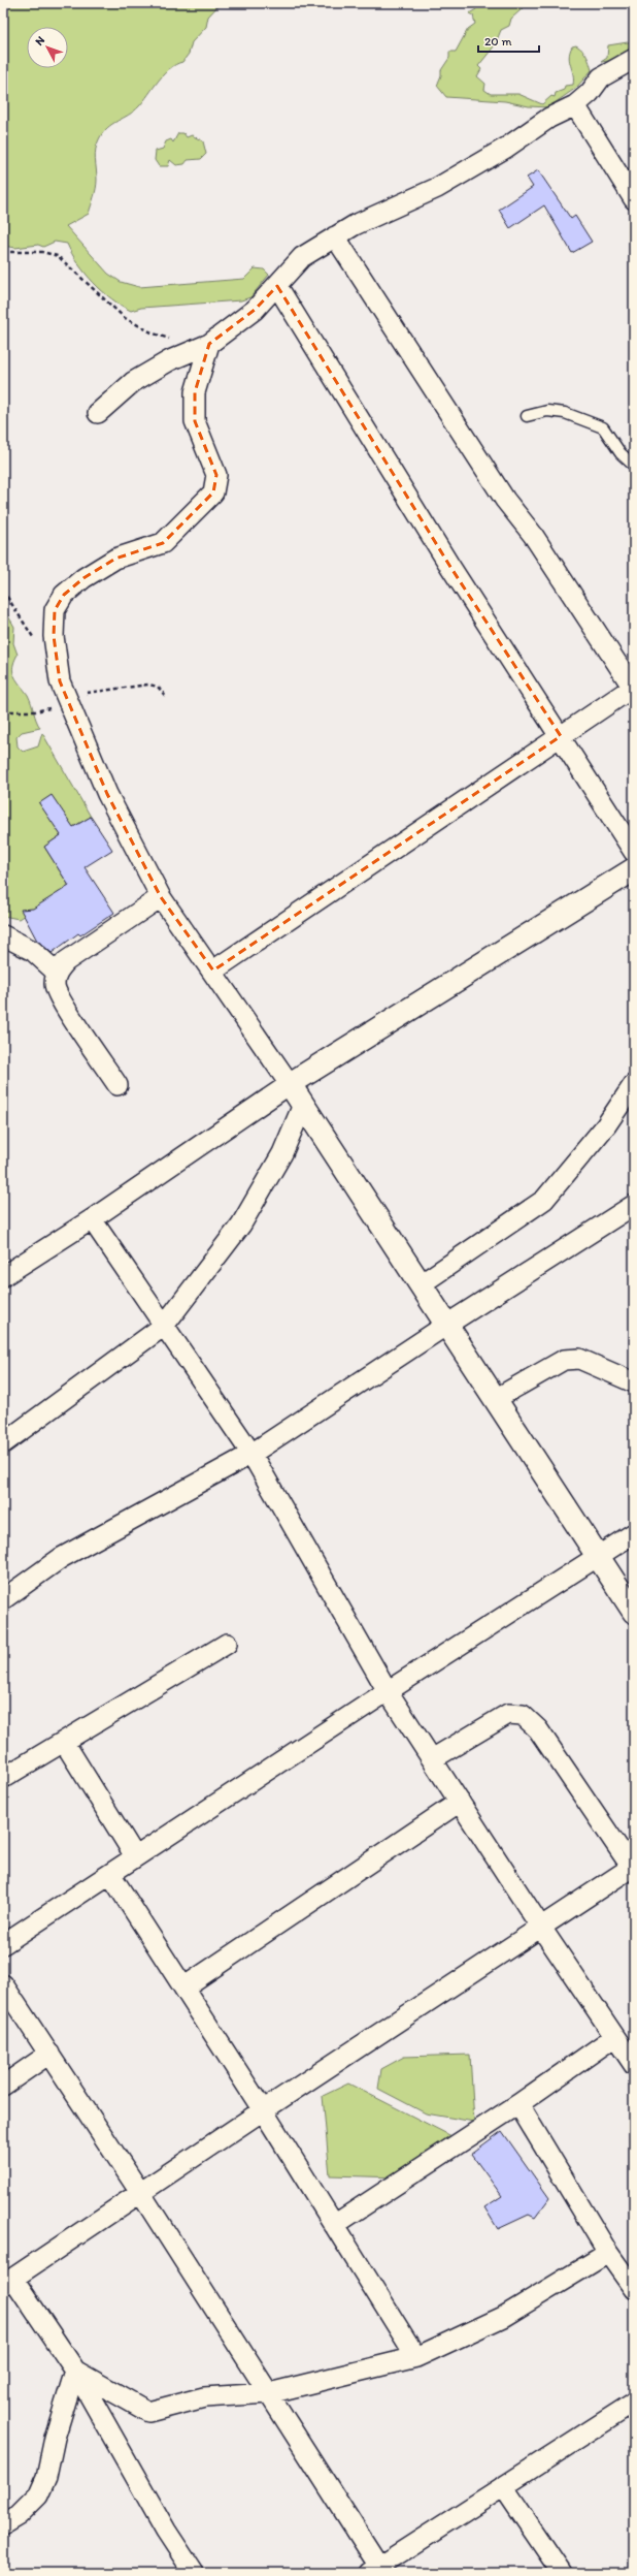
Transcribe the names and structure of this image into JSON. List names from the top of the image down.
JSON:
{
  "scale_bar": "20 m",
  "north": "top left"
}
